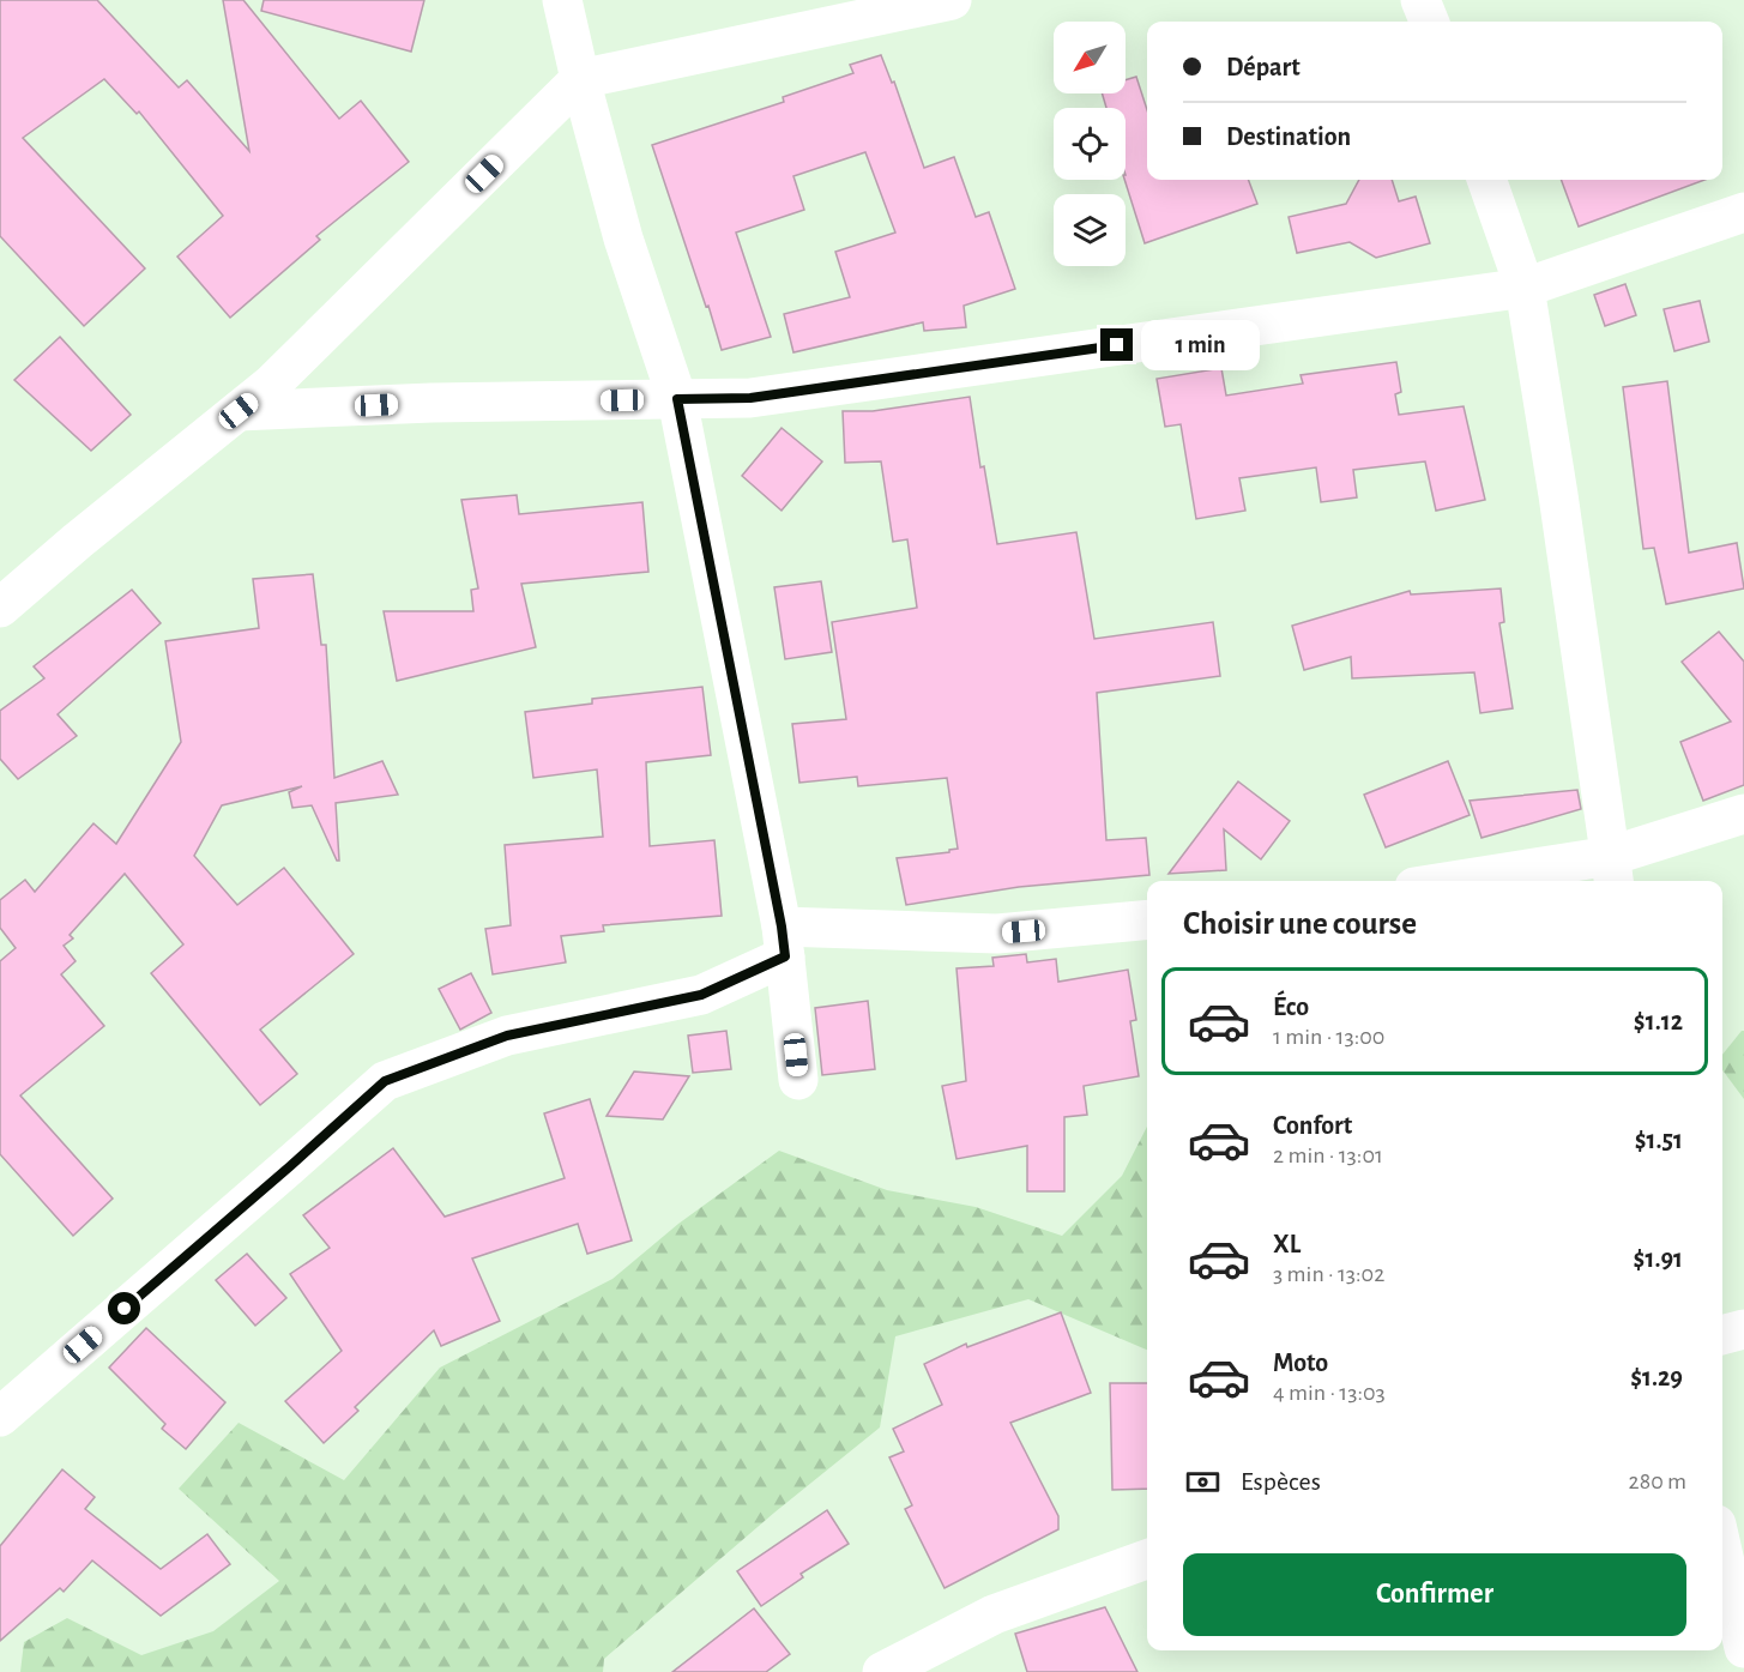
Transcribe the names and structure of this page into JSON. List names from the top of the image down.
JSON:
{
  "north": "bottom left",
  "page": {
    "banner": ["Départ", "Destination"],
    "bubble": "1 min",
    "heading": "Choisir une course",
    "list": [
      {
        "name": "Éco",
        "note": "1 min · 13:00",
        "value": "$1.12"
      },
      {
        "name": "Confort",
        "note": "2 min · 13:01",
        "value": "$1.51"
      },
      {
        "name": "XL",
        "note": "3 min · 13:02",
        "value": "$1.91"
      },
      {
        "name": "Moto",
        "note": "4 min · 13:03",
        "value": "$1.29"
      }
    ],
    "pay": ["Espèces", "280 m"],
    "buttons": "Confirmer"
  }
}
